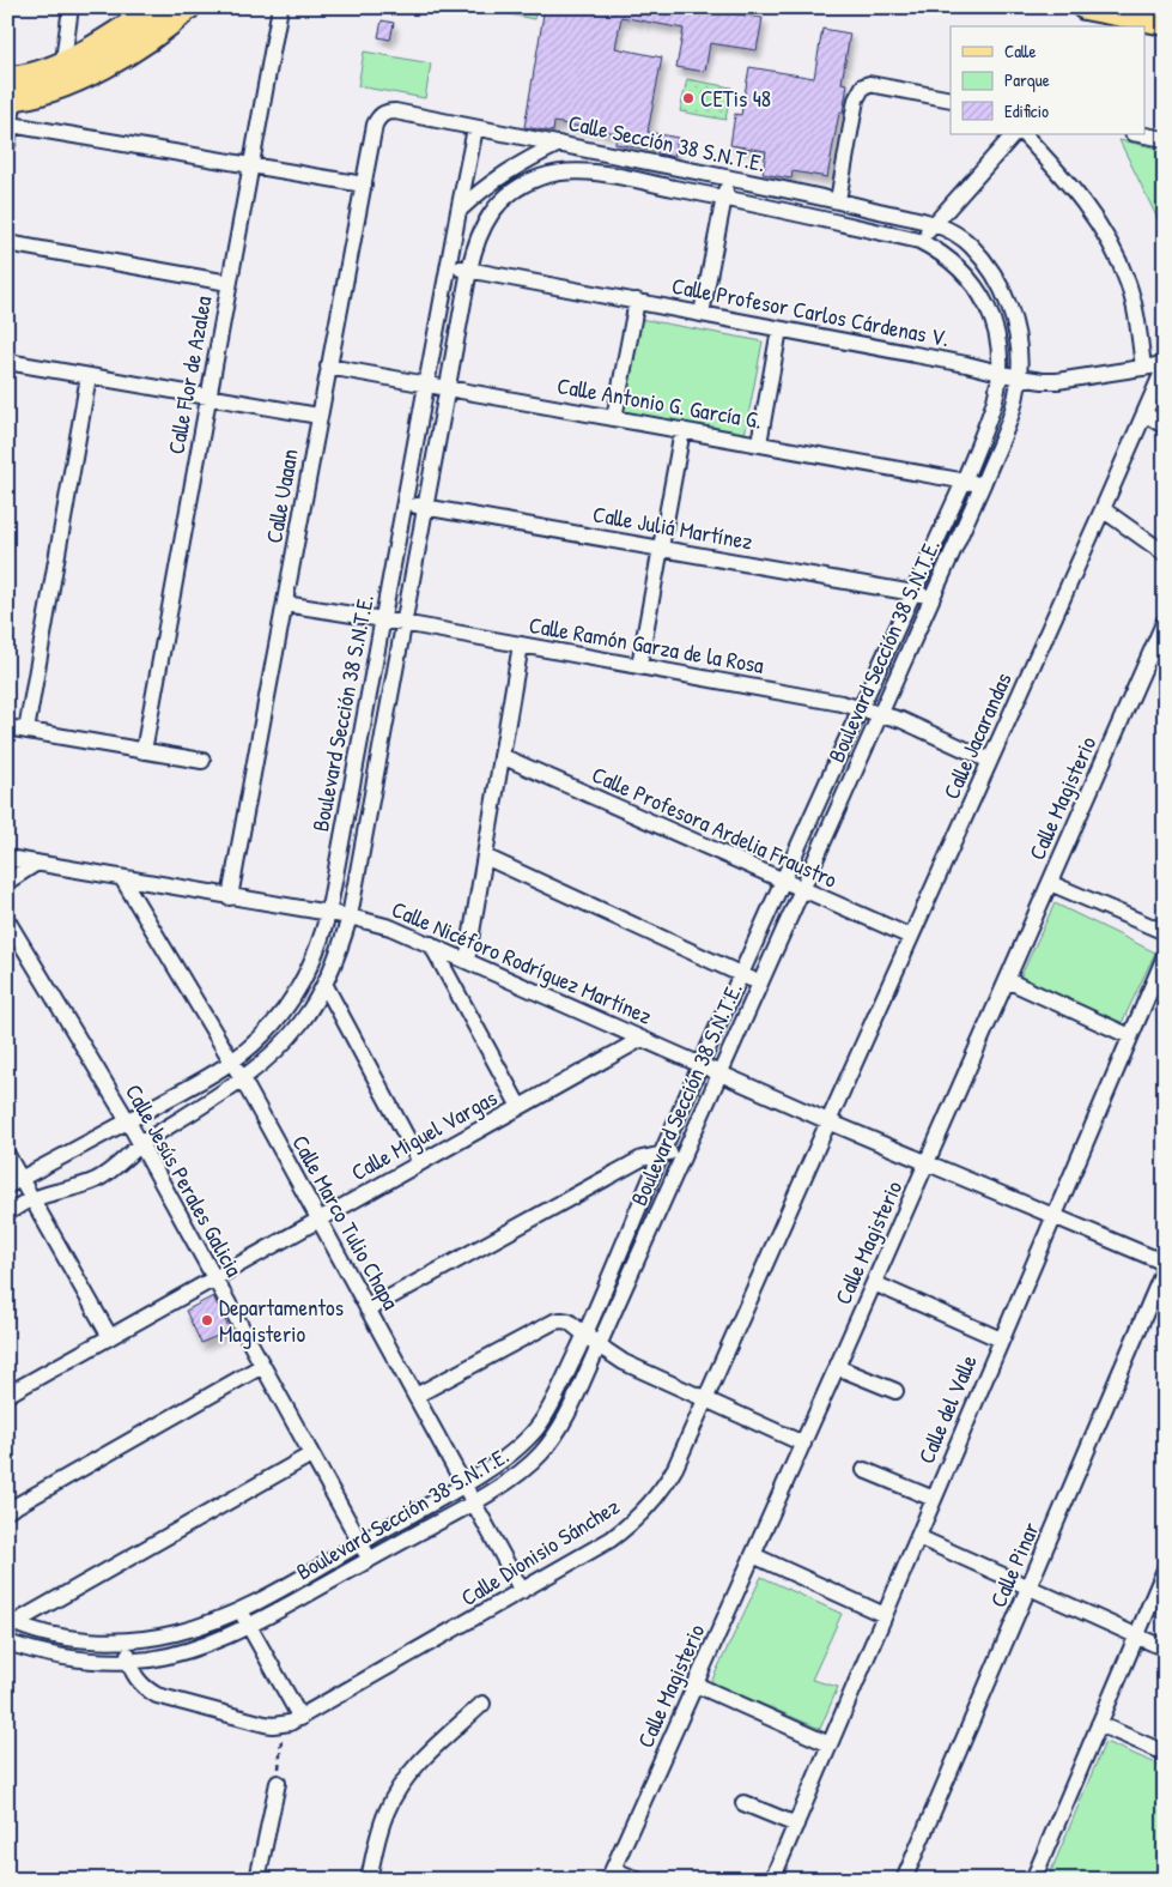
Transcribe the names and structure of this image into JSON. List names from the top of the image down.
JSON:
{
  "streets": {
    "street": [
      "Calle Sección 38 S.N.T.E.",
      "Calle Profesor Carlos Cárdenas V.",
      "Calle Flor de Azalea",
      "Calle Antonio G. García G.",
      "Calle Uaaan",
      "Calle Juliá Martínez",
      "Calle Ramón Garza de la Rosa",
      "Boulevard Sección 38 S.N.T.E.",
      "Calle Jacarandas",
      "Calle Magisterio",
      "Calle Profesora Ardelia Fraustro",
      "Calle Nicéforo Rodríguez Martínez",
      "Calle Miguel Vargas",
      "Calle Jesús Perales Galicia",
      "Calle Marco Tulio Chapa",
      "Calle del Valle",
      "Calle Dionisio Sánchez",
      "Calle Pinar"
    ]
  },
  "crossings": [
    ["Calle Sección 38 S.N.T.E.", "Calle Uaaan"],
    ["Calle Sección 38 S.N.T.E.", "Boulevard Sección 38 S.N.T.E."],
    ["Calle Profesor Carlos Cárdenas V.", "Boulevard Sección 38 S.N.T.E."],
    ["Calle Profesor Carlos Cárdenas V.", "Calle Jacarandas"],
    ["Calle Antonio G. García G.", "Calle Uaaan"],
    ["Calle Antonio G. García G.", "Boulevard Sección 38 S.N.T.E."],
    ["Calle Uaaan", "Calle Ramón Garza de la Rosa"],
    ["Calle Uaaan", "Calle Nicéforo Rodríguez Martínez"],
    ["Calle Juliá Martínez", "Boulevard Sección 38 S.N.T.E."],
    ["Calle Ramón Garza de la Rosa", "Boulevard Sección 38 S.N.T.E."],
    ["Calle Ramón Garza de la Rosa", "Calle Jacarandas"],
    ["Boulevard Sección 38 S.N.T.E.", "Calle Profesora Ardelia Fraustro"],
    ["Boulevard Sección 38 S.N.T.E.", "Calle Nicéforo Rodríguez Martínez"],
    ["Boulevard Sección 38 S.N.T.E.", "Calle Jesús Perales Galicia"],
    ["Boulevard Sección 38 S.N.T.E.", "Calle Marco Tulio Chapa"],
    ["Boulevard Sección 38 S.N.T.E.", "Calle Dionisio Sánchez"],
    ["Calle Jacarandas", "Calle Profesora Ardelia Fraustro"],
    ["Calle Jacarandas", "Calle Nicéforo Rodríguez Martínez"],
    ["Calle Jacarandas", "Calle Dionisio Sánchez"],
    ["Calle Magisterio", "Calle Nicéforo Rodríguez Martínez"],
    ["Calle Nicéforo Rodríguez Martínez", "Calle Miguel Vargas"],
    ["Calle Nicéforo Rodríguez Martínez", "Calle Marco Tulio Chapa"],
    ["Calle Nicéforo Rodríguez Martínez", "Calle del Valle"],
    ["Calle Nicéforo Rodríguez Martínez", "Calle Dionisio Sánchez"],
    ["Calle Nicéforo Rodríguez Martínez", "Calle Pinar"],
    ["Calle Miguel Vargas", "Calle Jesús Perales Galicia"],
    ["Calle Miguel Vargas", "Calle Marco Tulio Chapa"],
    ["Calle Marco Tulio Chapa", "Calle Dionisio Sánchez"]
  ],
  "places": ["CETis 48", "Departamentos Magisterio"],
  "legend": ["Calle", "Parque", "Edificio"]
}
